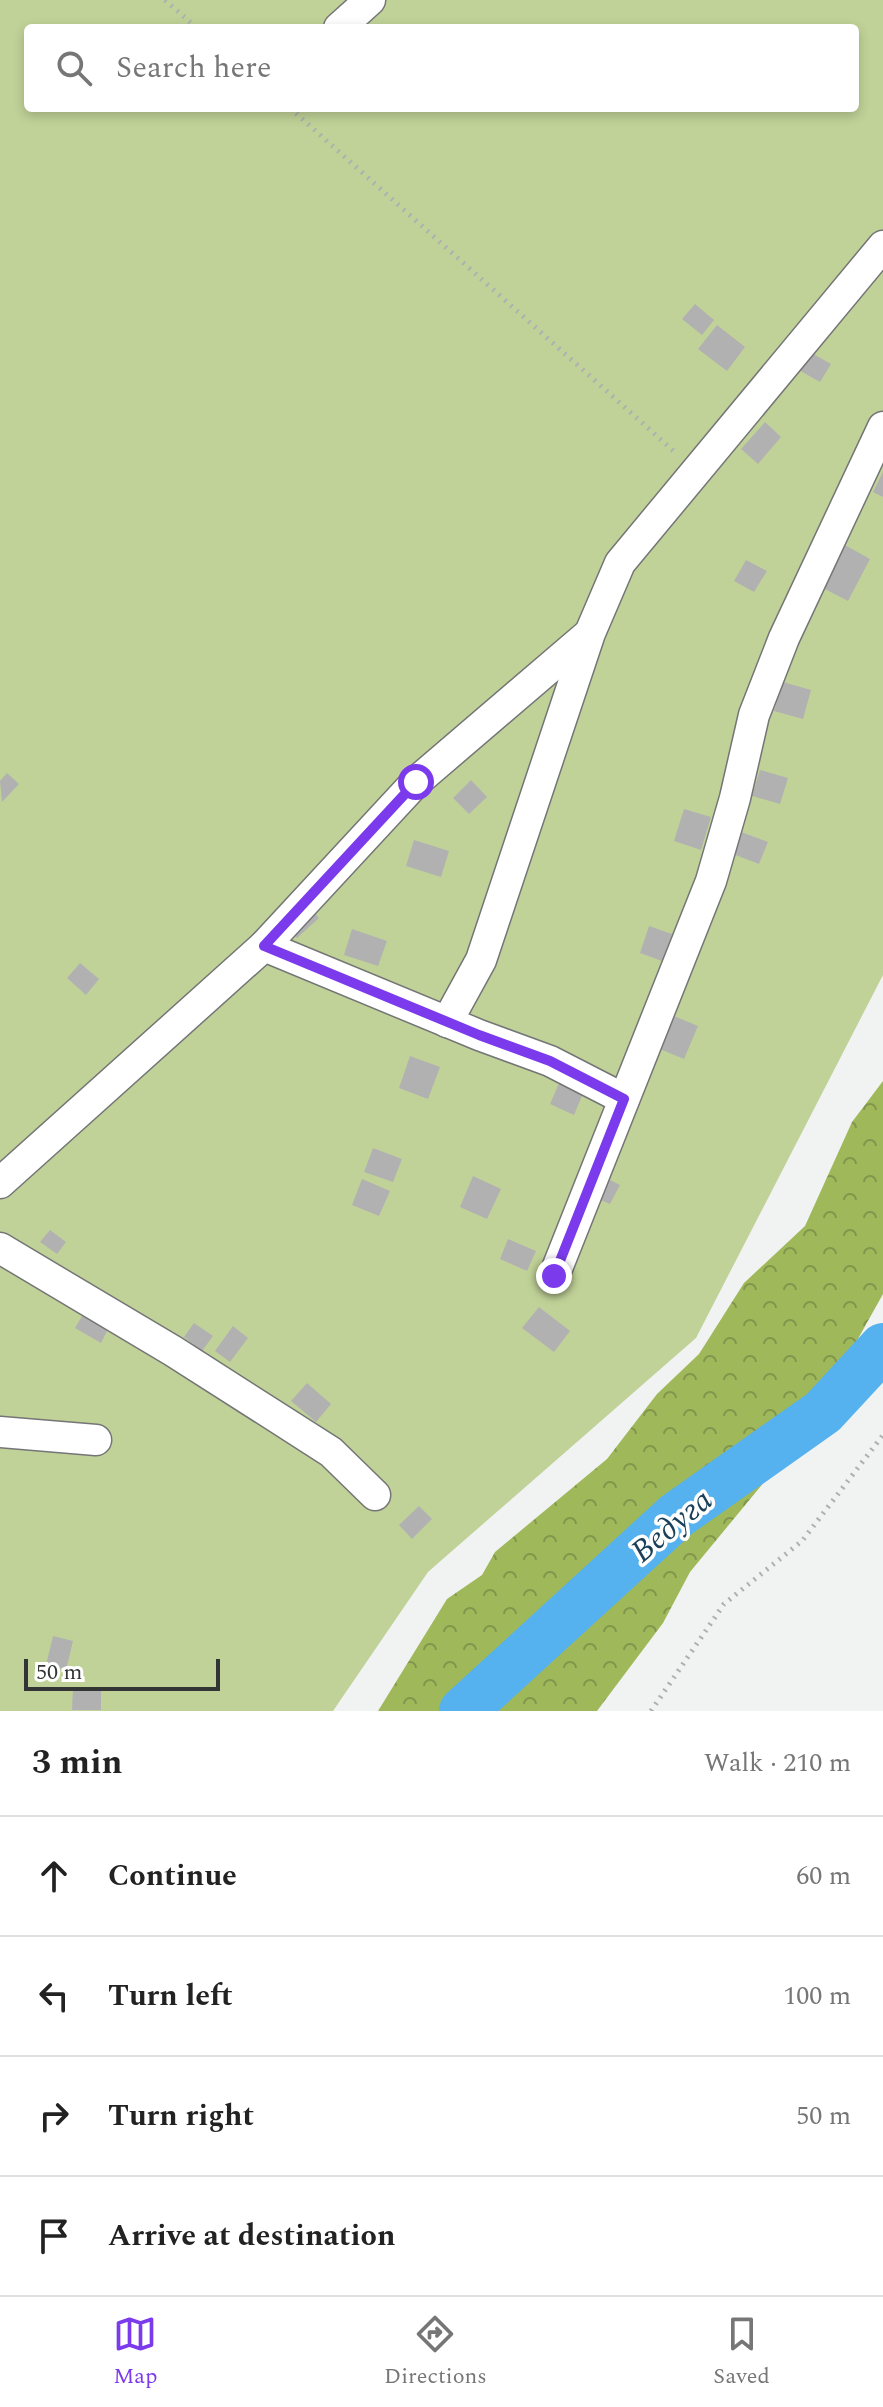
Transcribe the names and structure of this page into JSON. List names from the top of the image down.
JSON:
{
  "water": ["Ведуга"],
  "scale_bar": "50 m",
  "page": {
    "search": "Search here",
    "scale": "50 m",
    "heading": ["3 min", "Walk · 210 m"],
    "list": [
      ["Continue", "60 m"],
      ["Turn left", "100 m"],
      ["Turn right", "50 m"],
      "Arrive at destination"
    ],
    "nav": ["Map", "Directions", "Saved"]
  }
}
